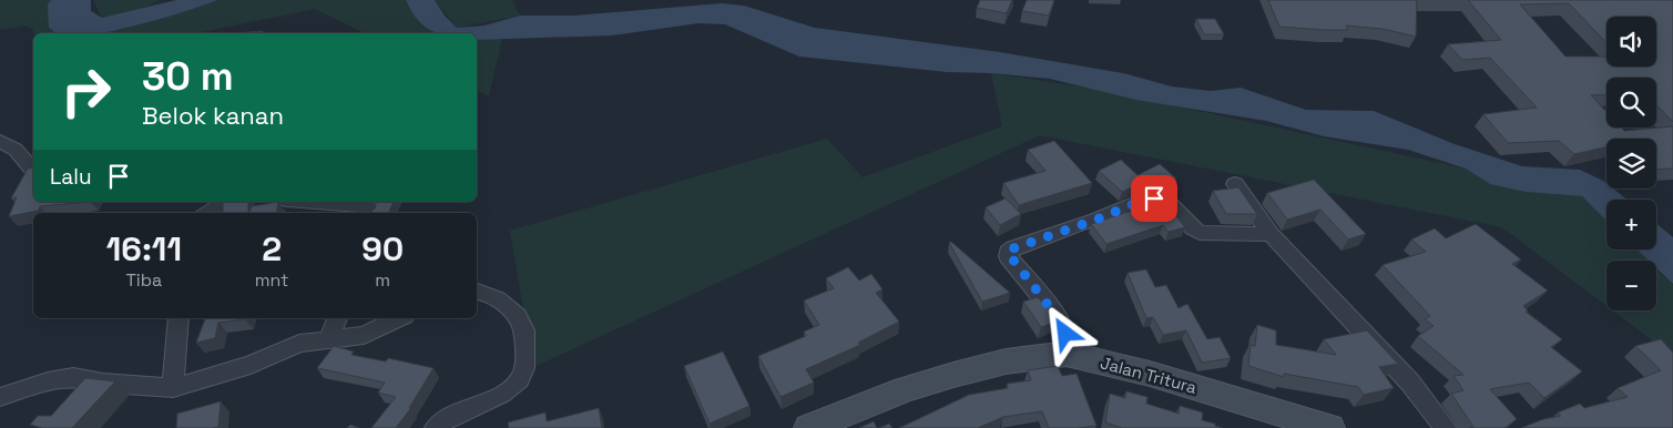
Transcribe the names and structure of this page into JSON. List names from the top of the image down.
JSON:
{
  "streets": {
    "street": ["Jalan Tritura"]
  },
  "page": {
    "map_buttons": ["+", "−"],
    "turn": ["30 m", "Belok kanan"],
    "then": "Lalu",
    "eta": [
      "16:11",
      "Tiba",
      "2",
      "mnt",
      "90",
      "m"
    ]
  }
}
